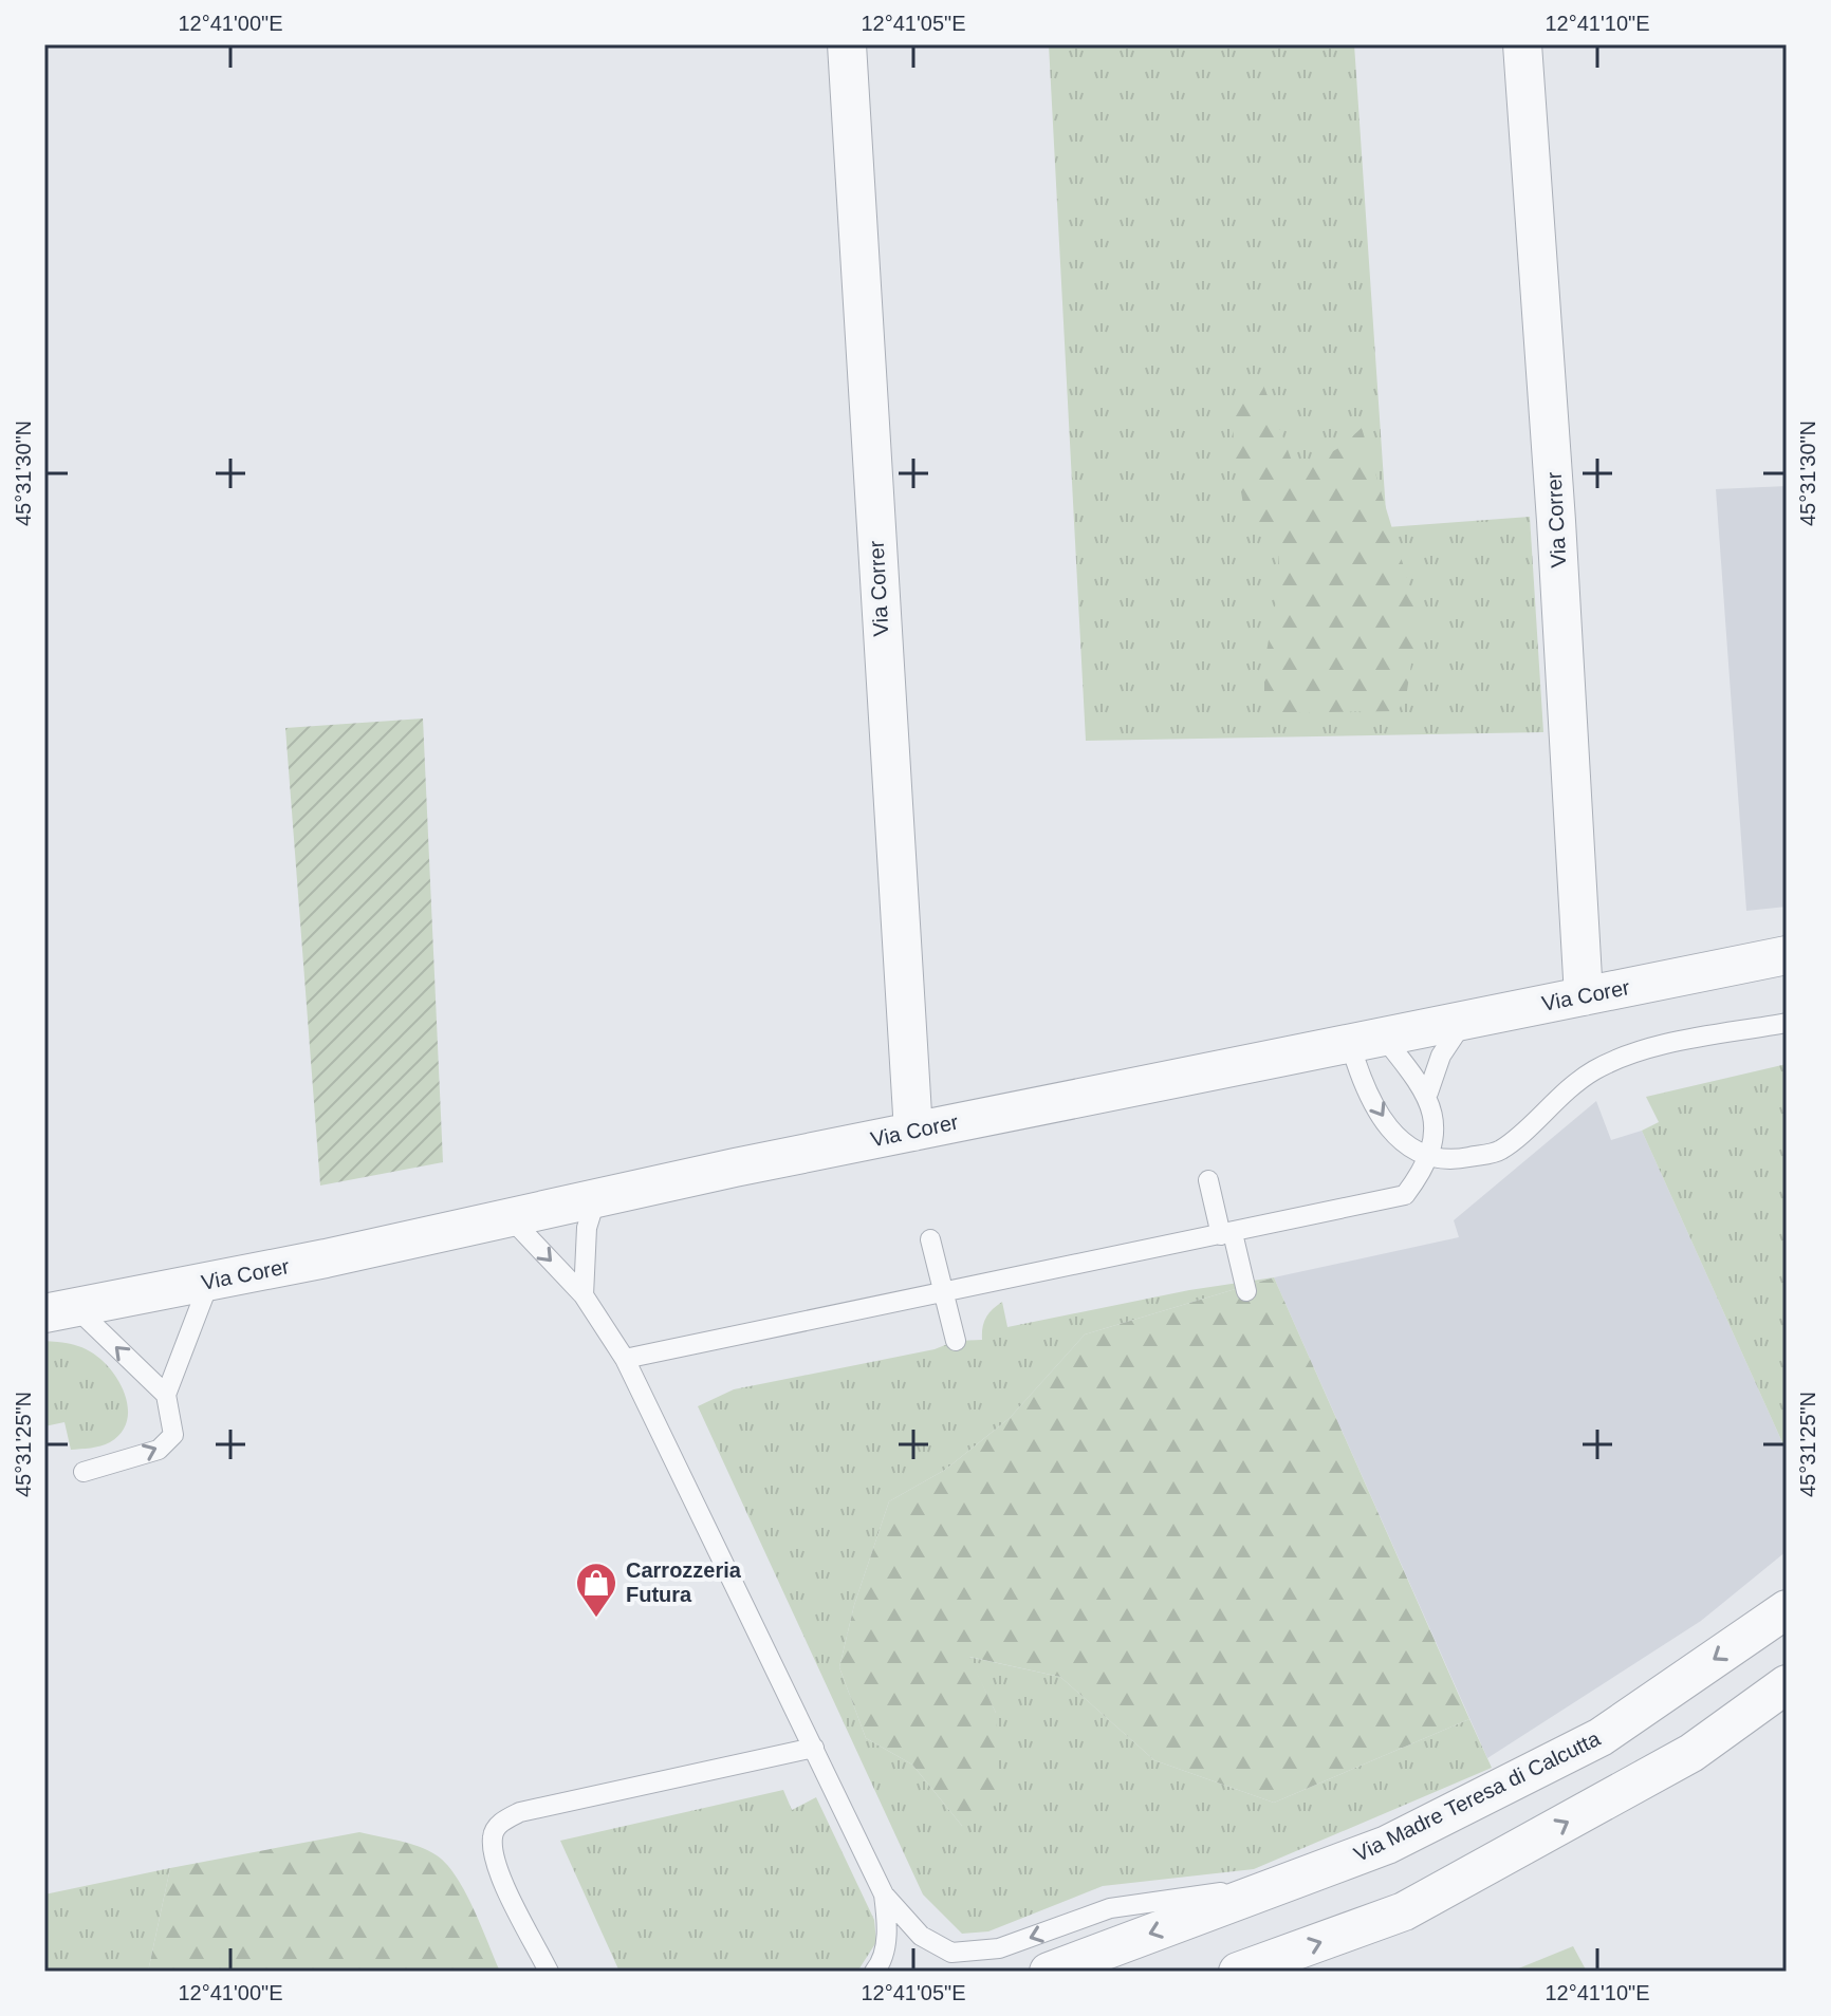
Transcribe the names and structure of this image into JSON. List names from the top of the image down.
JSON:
{
  "streets": {
    "street": ["Via Correr", "Via Corer", "Via Madre Teresa di Calcutta"]
  },
  "crossings": [
    ["Via Correr", "Via Corer"]
  ],
  "places": {
    "shop": ["Carrozzeria Futura"]
  },
  "coordinates": [
    "12°41'00\"E",
    "12°41'05\"E",
    "12°41'10\"E",
    "45°31'30\"N",
    "45°31'25\"N"
  ]
}
